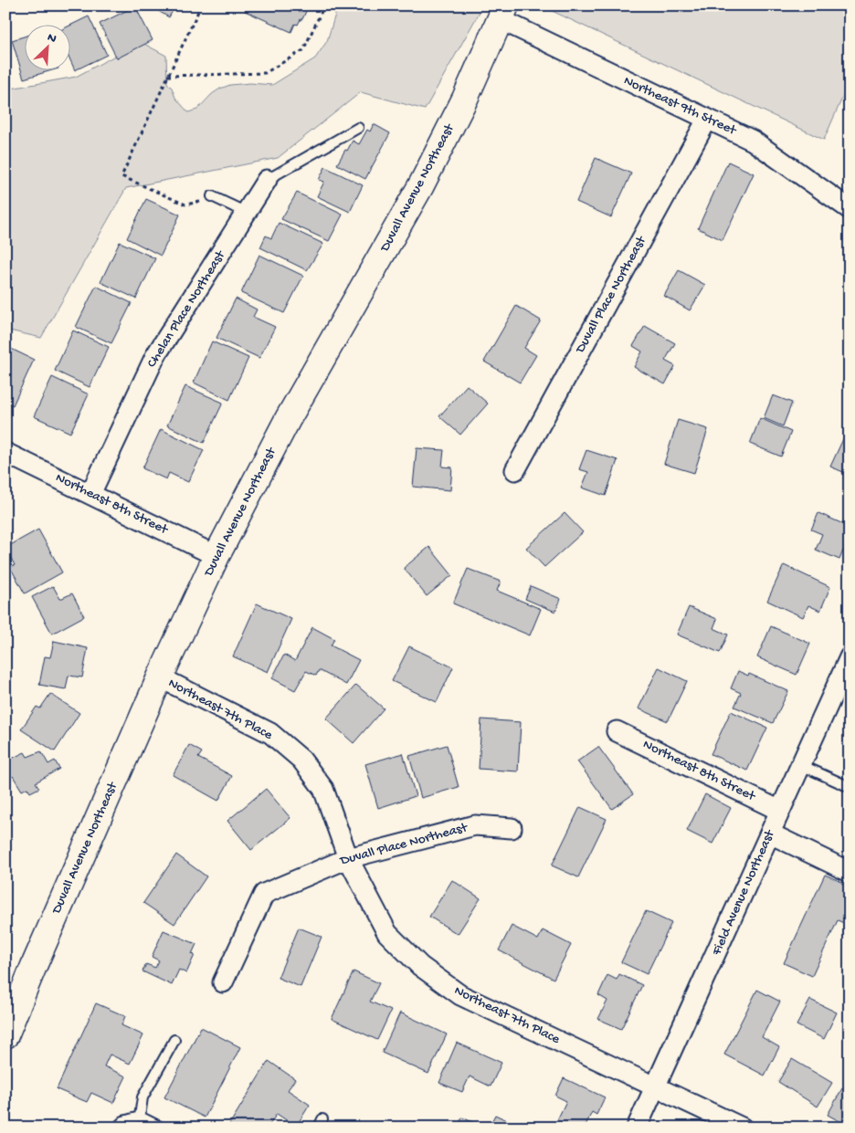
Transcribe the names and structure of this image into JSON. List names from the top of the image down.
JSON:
{
  "streets": {
    "main road": ["Duvall Avenue Northeast"],
    "street": [
      "Northeast 9th Street",
      "Duvall Place Northeast",
      "Chelan Place Northeast",
      "Northeast 8th Street",
      "Northeast 7th Place",
      "Field Avenue Northeast"
    ]
  },
  "crossings": [
    ["Northeast 9th Street", "Duvall Avenue Northeast"],
    ["Northeast 9th Street", "Duvall Place Northeast"],
    ["Duvall Avenue Northeast", "Northeast 8th Street"],
    ["Duvall Avenue Northeast", "Northeast 7th Place"],
    ["Duvall Place Northeast", "Northeast 7th Place"],
    ["Chelan Place Northeast", "Northeast 8th Street"],
    ["Northeast 8th Street", "Field Avenue Northeast"],
    ["Northeast 7th Place", "Field Avenue Northeast"]
  ],
  "north": "top right"
}
